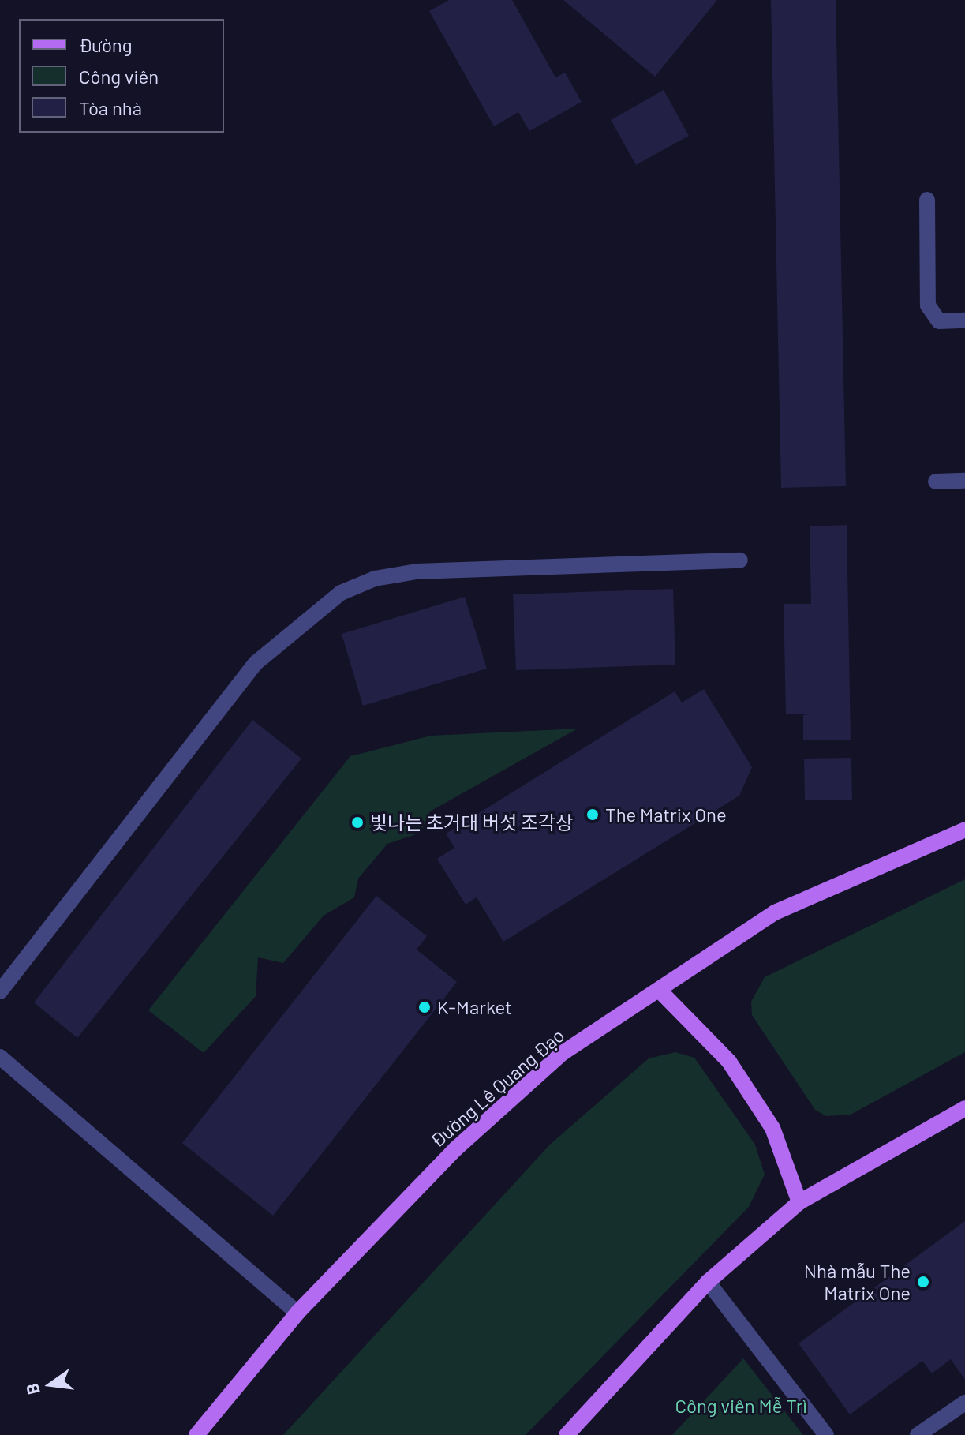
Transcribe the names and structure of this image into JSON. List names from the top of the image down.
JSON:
{
  "streets": {
    "main road": ["Đường Lê Quang Đạo"]
  },
  "parks": ["Công viên Mễ Trì"],
  "places": [
    "The Matrix One",
    "빛나는 초거대 버섯 조각상",
    "K-Market",
    "Nhà mẫu The Matrix One"
  ],
  "legend": ["Đường", "Công viên", "Tòa nhà"],
  "north": "left"
}
